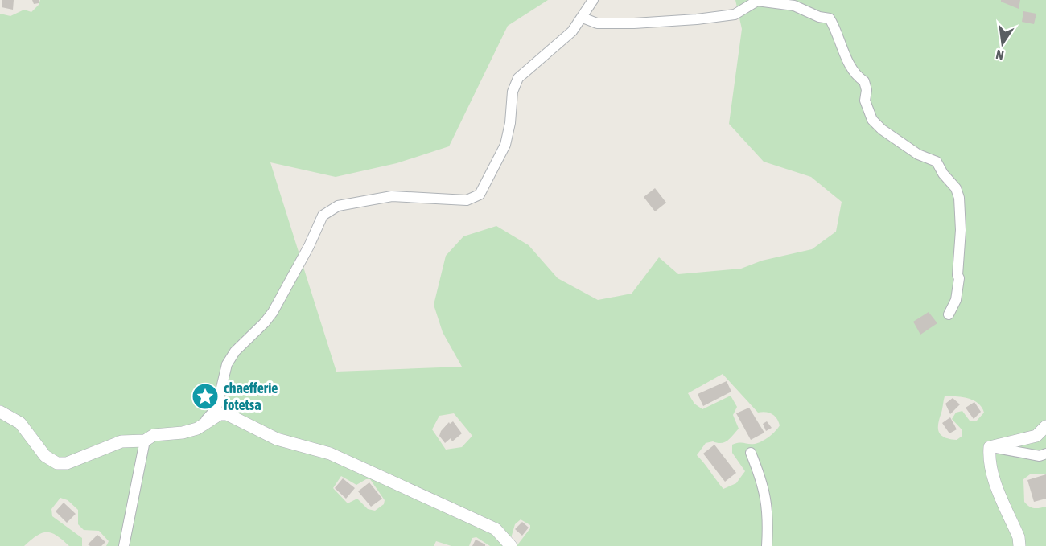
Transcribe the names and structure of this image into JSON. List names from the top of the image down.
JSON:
{
  "places": {
    "place": ["chaefferie fotetsa"]
  },
  "north": "bottom"
}
